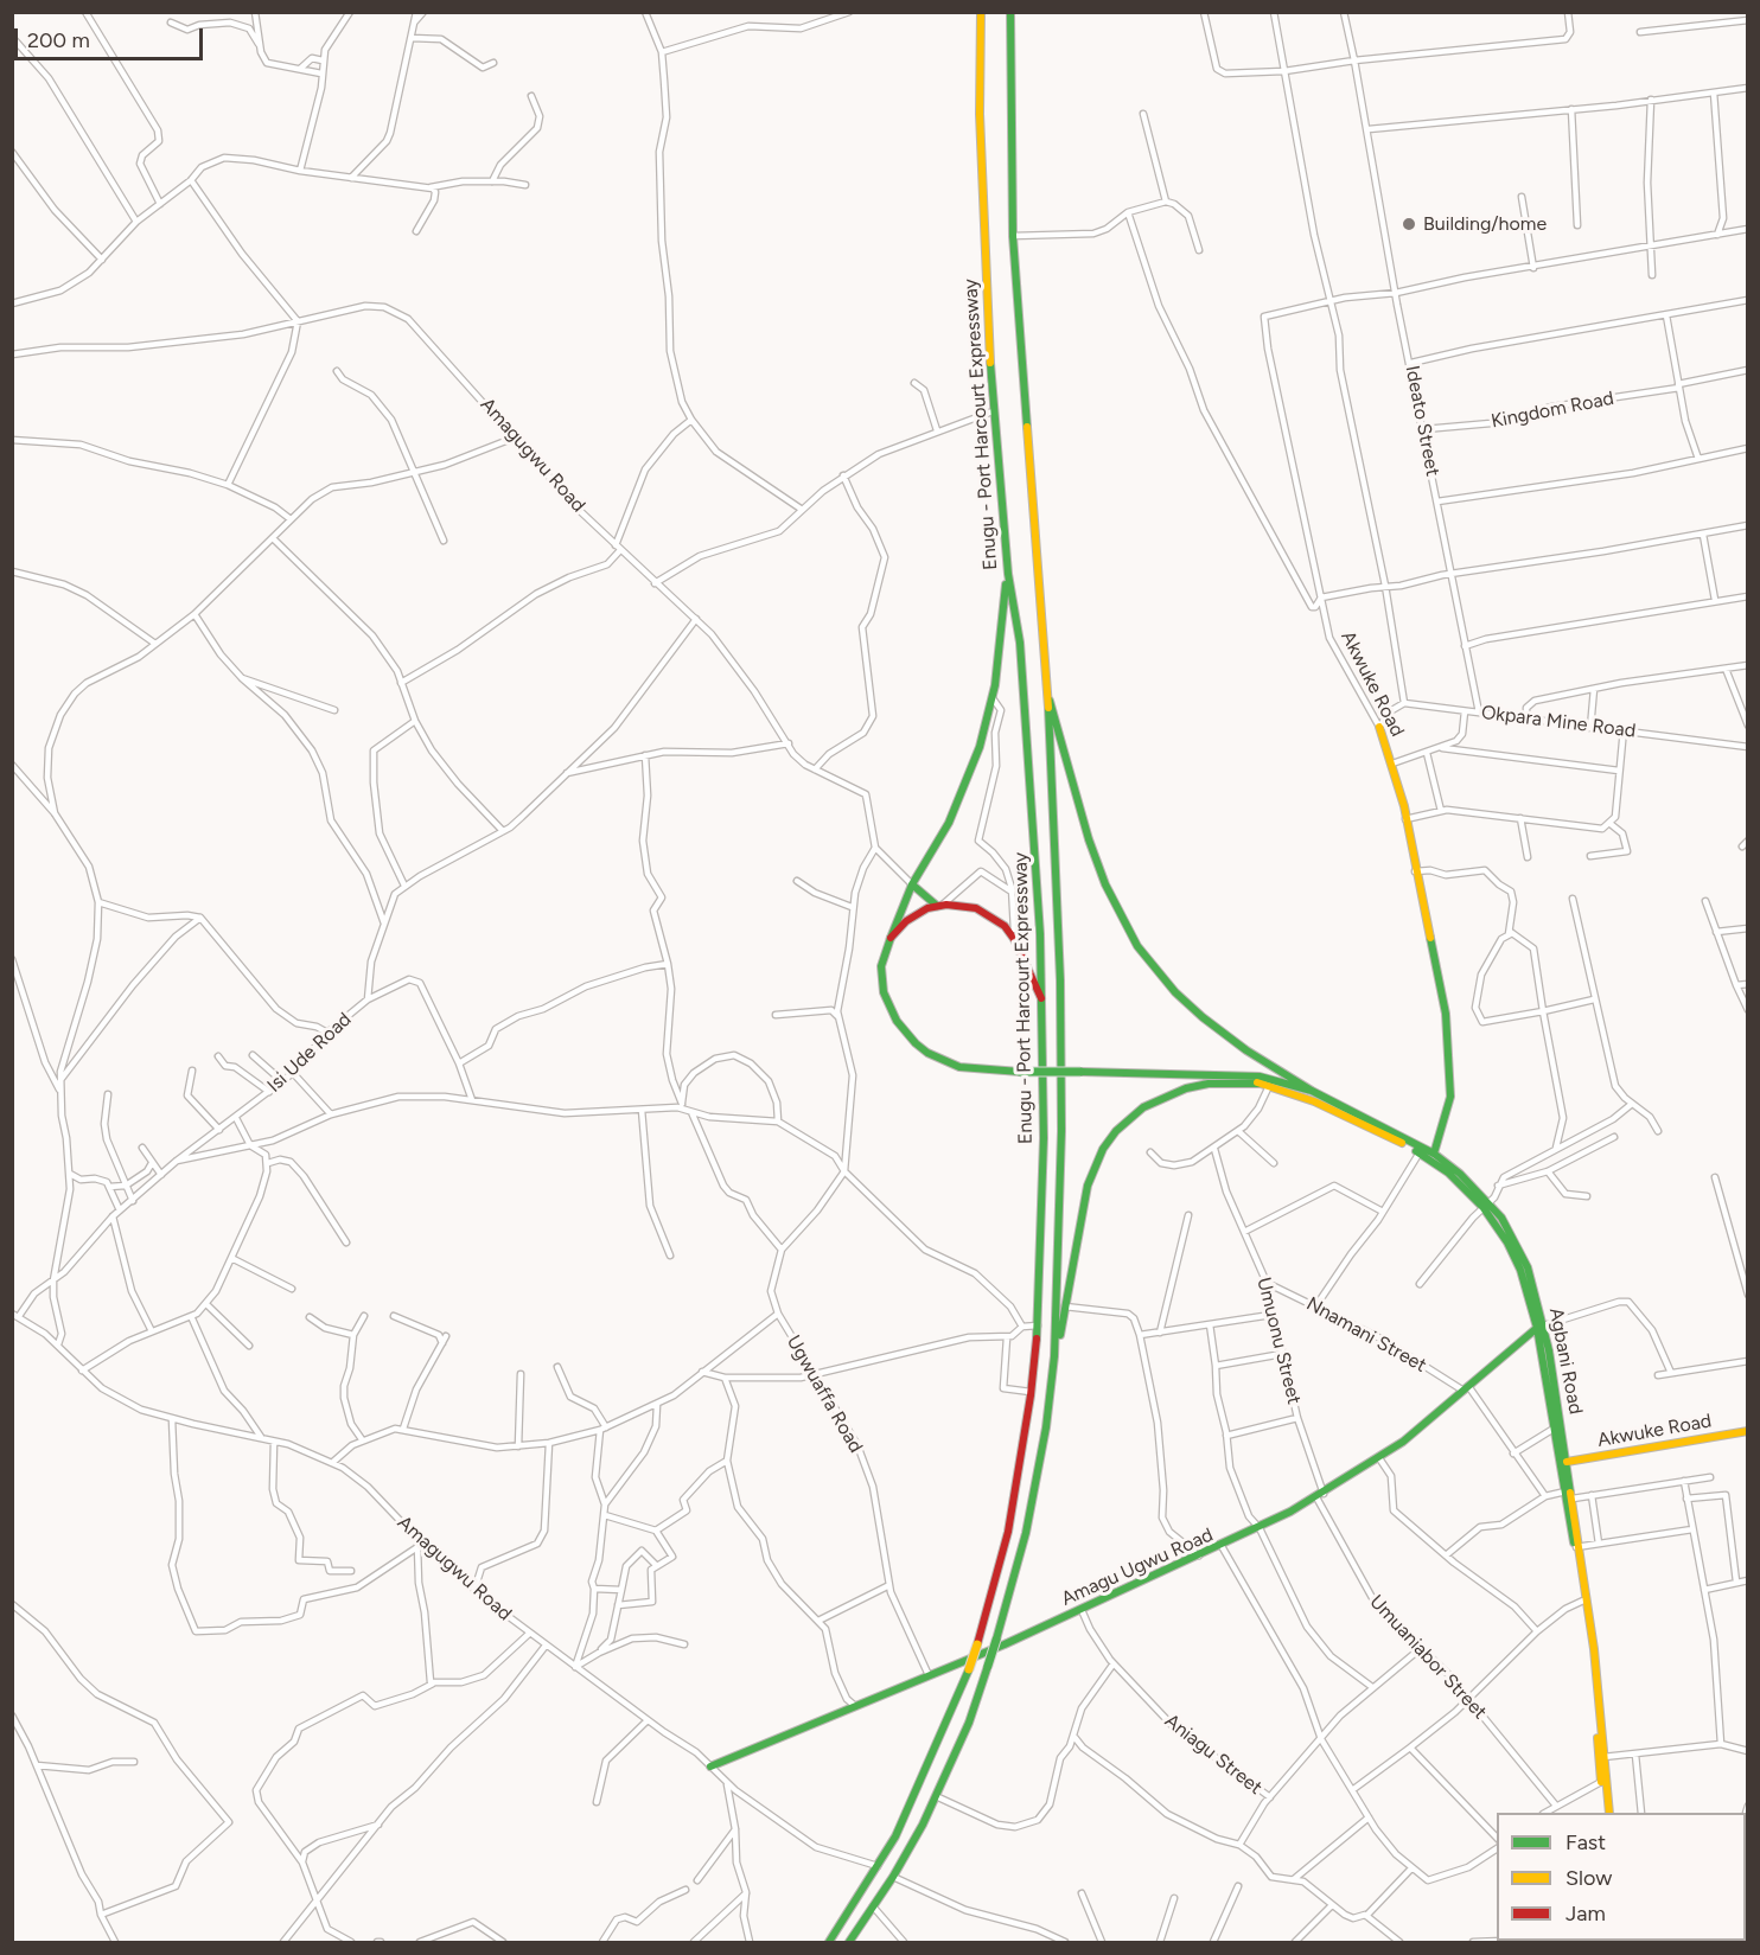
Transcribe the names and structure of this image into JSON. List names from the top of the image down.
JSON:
{
  "streets": {
    "main road": [
      "Enugu - Port Harcourt Expressway",
      "Akwuke Road",
      "Agbani Road",
      "Amagu Ugwu Road"
    ],
    "street": [
      "Kingdom Road",
      "Ideato Street",
      "Amagugwu Road",
      "Okpara Mine Road",
      "Isi Ude Road",
      "Nnamani Street",
      "Umuonu Street",
      "Ugwuaffa Road",
      "Umuaniabor Street",
      "Aniagu Street"
    ]
  },
  "crossings": [
    ["Kingdom Road", "Ideato Street"],
    ["Ideato Street", "Akwuke Road"],
    ["Ideato Street", "Okpara Mine Road"],
    ["Enugu - Port Harcourt Expressway", "Amagugwu Road"],
    ["Enugu - Port Harcourt Expressway", "Agbani Road"],
    ["Amagugwu Road", "Isi Ude Road"],
    ["Amagugwu Road", "Amagu Ugwu Road"],
    ["Akwuke Road", "Agbani Road"],
    ["Nnamani Street", "Umuonu Street"],
    ["Nnamani Street", "Amagu Ugwu Road"],
    ["Umuonu Street", "Amagu Ugwu Road"],
    ["Umuonu Street", "Umuaniabor Street"],
    ["Agbani Road", "Amagu Ugwu Road"],
    ["Ugwuaffa Road", "Amagu Ugwu Road"],
    ["Amagu Ugwu Road", "Umuaniabor Street"],
    ["Amagu Ugwu Road", "Aniagu Street"],
    ["Umuaniabor Street", "Aniagu Street"]
  ],
  "places": ["Building/home"],
  "legend": ["Fast", "Slow", "Jam"],
  "scale_bar": "200 m"
}
